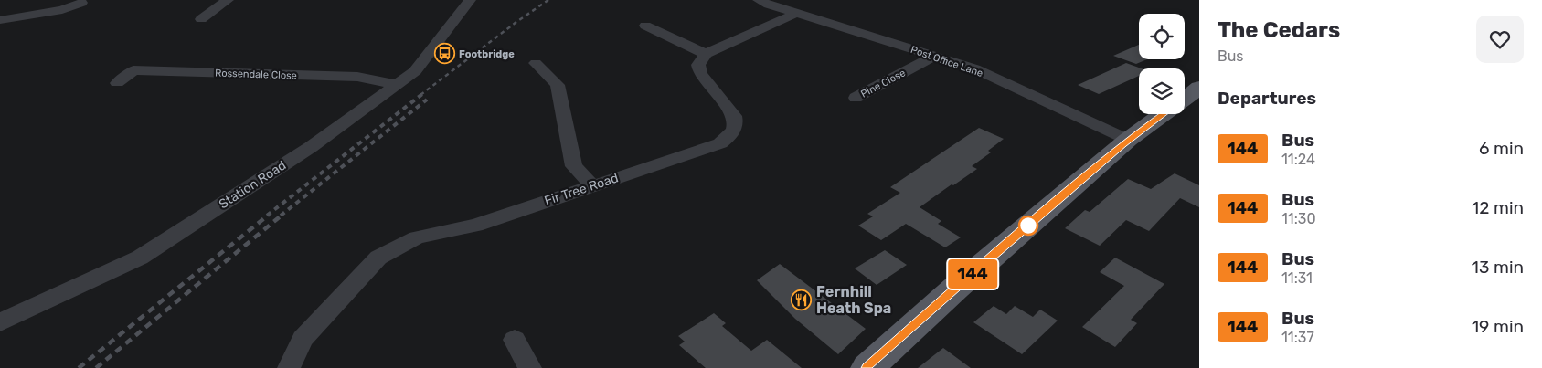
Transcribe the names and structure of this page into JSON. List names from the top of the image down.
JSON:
{
  "streets": {
    "street": [
      "Post Office Lane",
      "Rossendale Close",
      "Pine Close",
      "Station Road",
      "Fir Tree Road"
    ]
  },
  "crossings": [
    ["Post Office Lane", "Pine Close"],
    ["Rossendale Close", "Station Road"]
  ],
  "places": {
    "bus stop": ["Footbridge"],
    "restaurant": ["Fernhill Heath Spa"]
  },
  "lines": ["bus line 144"],
  "page": {
    "on_map": "144",
    "heading": [
      ["The Cedars", "Bus"],
      "Departures"
    ],
    "list": [
      {
        "mark": "144",
        "name": "Bus",
        "note": "11:24",
        "value": "6 min"
      },
      {
        "mark": "144",
        "name": "Bus",
        "note": "11:30",
        "value": "12 min"
      },
      {
        "mark": "144",
        "name": "Bus",
        "note": "11:31",
        "value": "13 min"
      },
      {
        "mark": "144",
        "name": "Bus",
        "note": "11:37",
        "value": "19 min"
      }
    ]
  }
}
